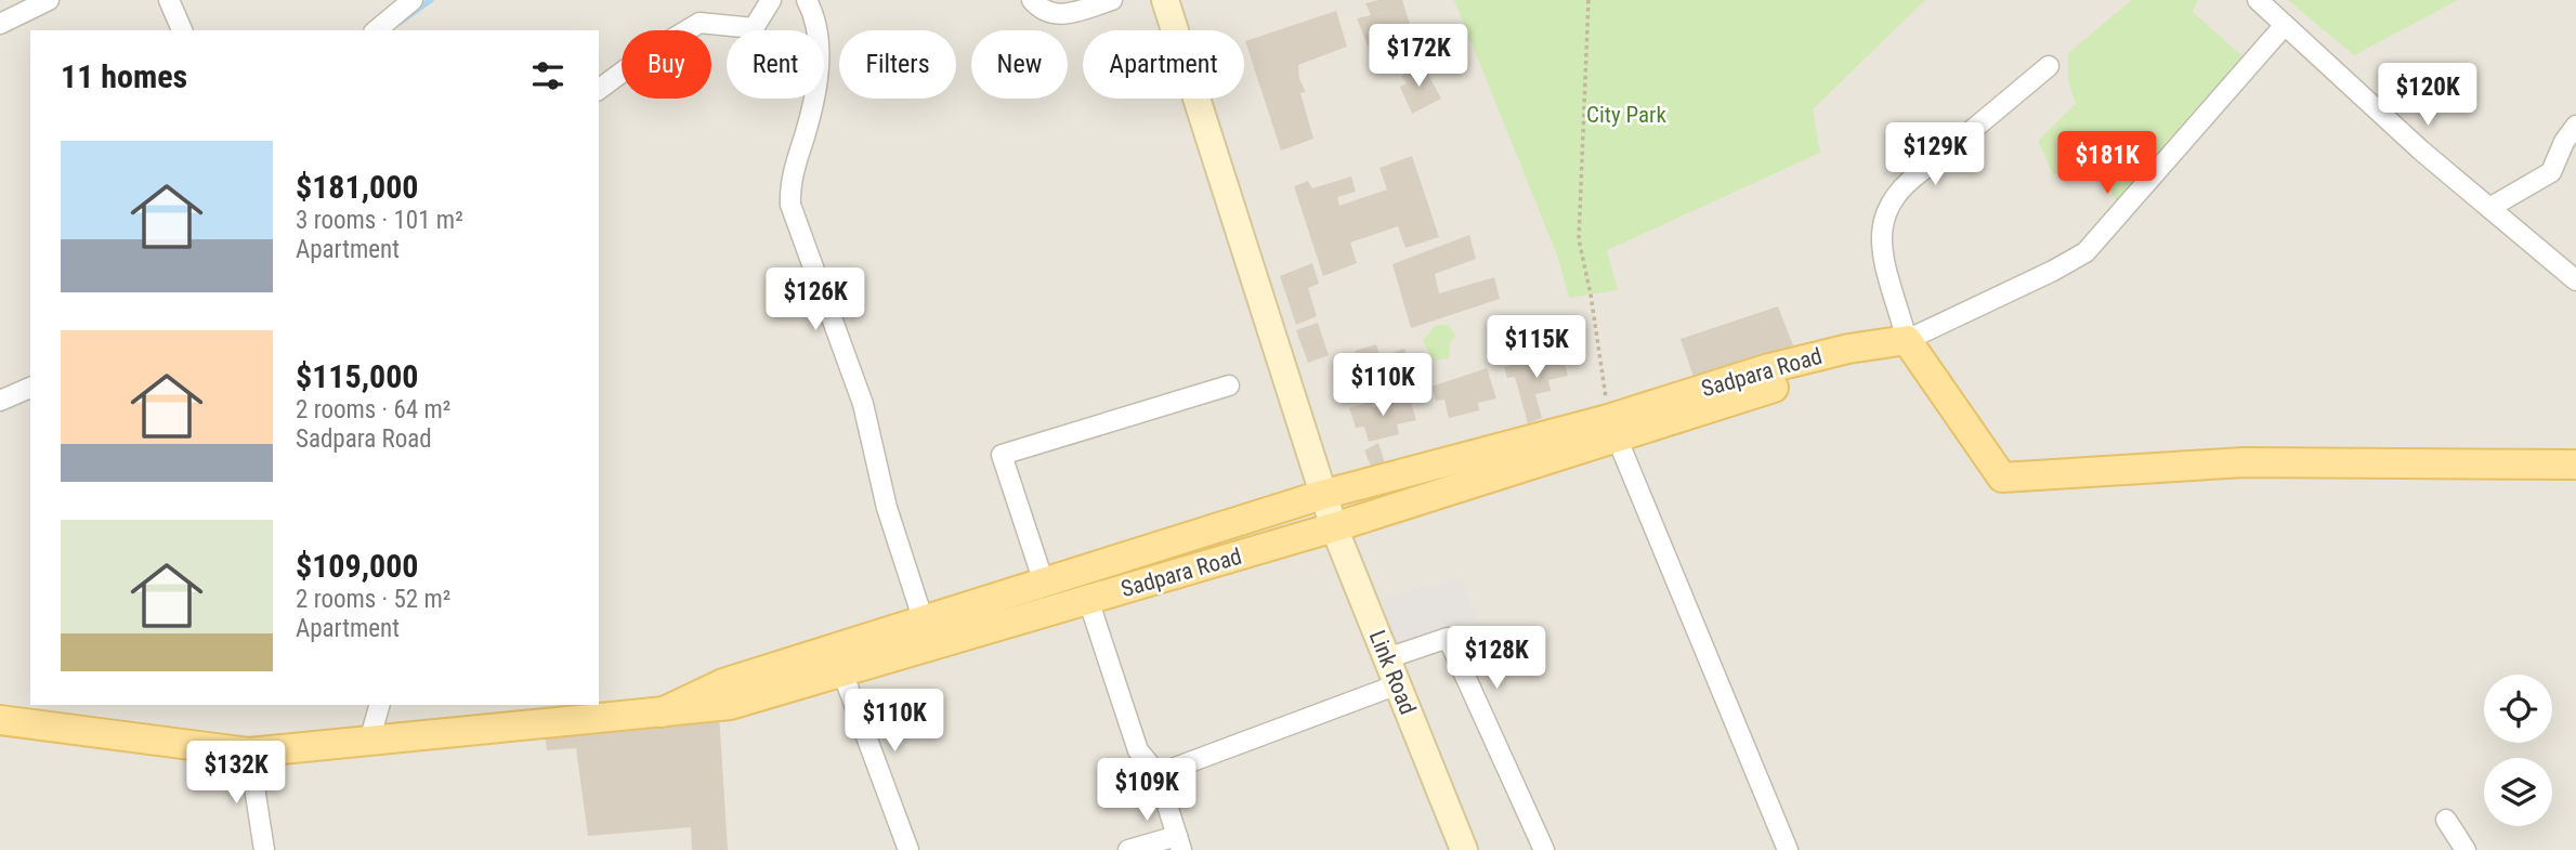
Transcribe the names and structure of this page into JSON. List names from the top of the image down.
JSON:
{
  "streets": {
    "main road": ["Sadpara Road", "Link Road"]
  },
  "crossings": [
    ["Sadpara Road", "Link Road"]
  ],
  "parks": ["City Park"],
  "page": {
    "price": [
      "$172K",
      "$120K",
      "$129K",
      "$181K",
      "$126K",
      "$115K",
      "$110K",
      "$128K",
      "$110K",
      "$132K",
      "$109K"
    ],
    "chip": [
      "Buy",
      "Rent",
      "Filters",
      "New",
      "Apartment"
    ],
    "heading": "11 homes",
    "list": [
      {
        "name": "$181,000",
        "note": "3 rooms · 101 m² · Apartment"
      },
      {
        "name": "$115,000",
        "note": "2 rooms · 64 m² · Sadpara Road"
      },
      {
        "name": "$109,000",
        "note": "2 rooms · 52 m² · Apartment"
      }
    ]
  }
}
